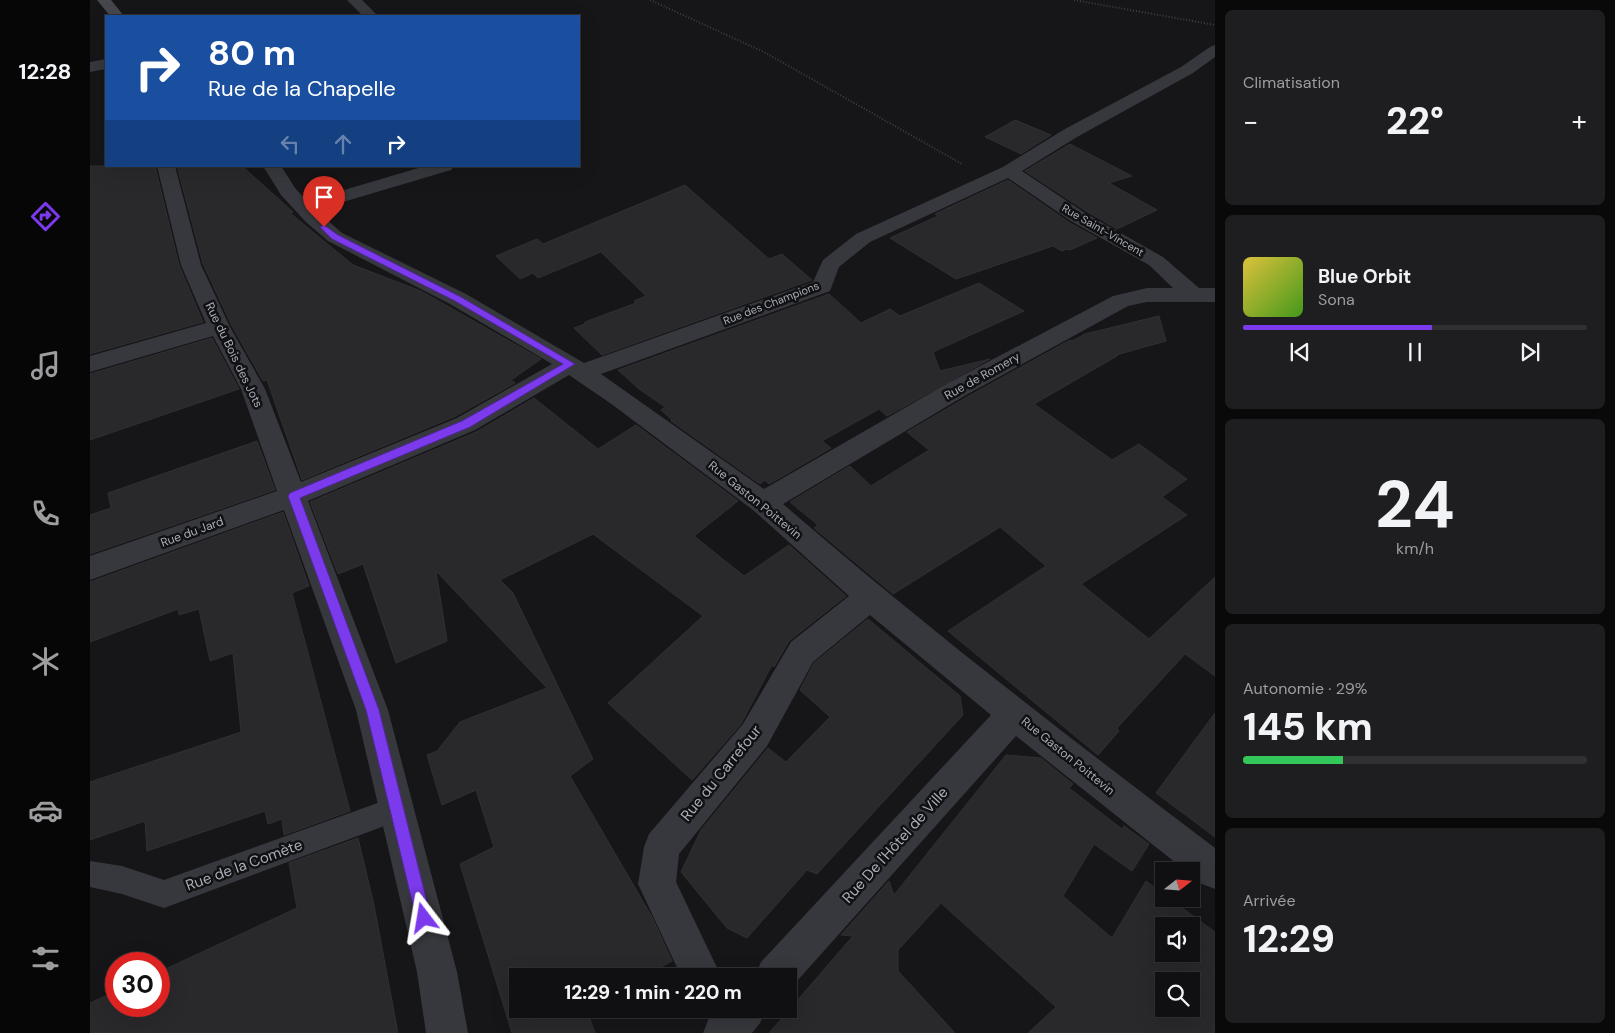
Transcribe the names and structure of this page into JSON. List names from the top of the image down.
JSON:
{
  "streets": {
    "street": [
      "Rue Saint-Vincent",
      "Rue des Champions",
      "Rue du Bois des Jots",
      "Rue de Romery",
      "Rue Gaston Poittevin",
      "Rue du Jard",
      "Rue du Carrefour",
      "Rue De l'Hôtel de Ville"
    ],
    "lane": ["Rue de la Comète"]
  },
  "crossings": [
    ["Rue Saint-Vincent", "Rue des Champions"],
    ["Rue Saint-Vincent", "Rue de Romery"],
    ["Rue des Champions", "Rue Gaston Poittevin"],
    ["Rue des Champions", "Rue du Jard"],
    ["Rue du Bois des Jots", "Rue du Jard"],
    ["Rue du Bois des Jots", "Rue de la Comète"],
    ["Rue de Romery", "Rue Gaston Poittevin"],
    ["Rue Gaston Poittevin", "Rue du Jard"],
    ["Rue Gaston Poittevin", "Rue du Carrefour"],
    ["Rue Gaston Poittevin", "Rue De l'Hôtel de Ville"]
  ],
  "north": "right",
  "page": {
    "tabs": "12:28",
    "tile": [
      "Climatisation",
      ["24", "km/h"],
      ["Autonomie · 29%", "145 km"],
      ["Arrivée", "12:29"]
    ],
    "turn": ["80 m", "Rue de la Chapelle"],
    "heat": ["−", "22°", "+"],
    "song": ["Blue Orbit", "Sona"],
    "limit": "30",
    "trip": "12:29 · 1 min · 220 m"
  }
}
